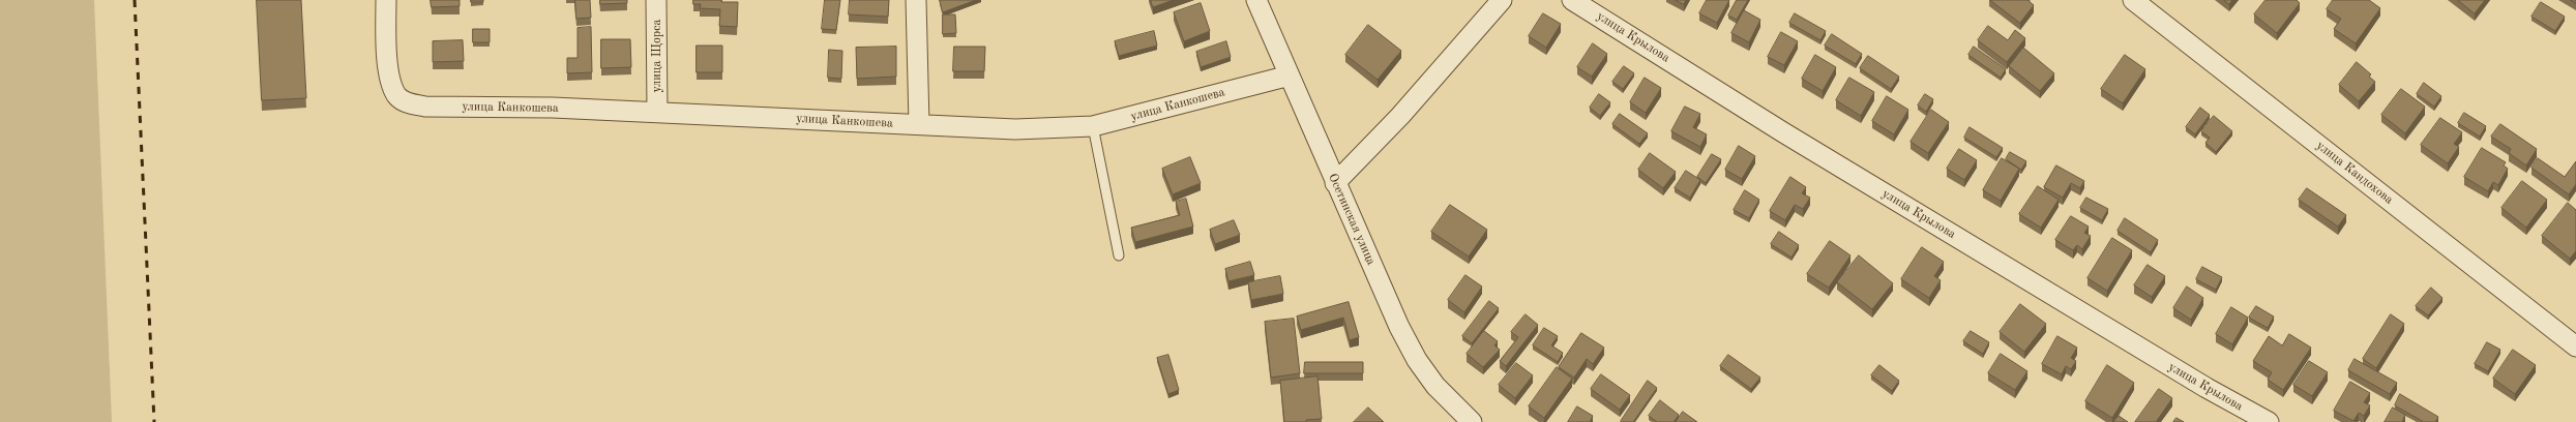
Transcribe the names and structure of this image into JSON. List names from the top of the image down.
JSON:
{
  "streets": {
    "street": [
      "улица Крылова",
      "улица Щорса",
      "улица Канкошева",
      "улица Кандохова",
      "Осетинская улица"
    ]
  },
  "crossings": [
    ["улица Щорса", "улица Канкошева"],
    ["улица Канкошева", "Осетинская улица"]
  ]
}
